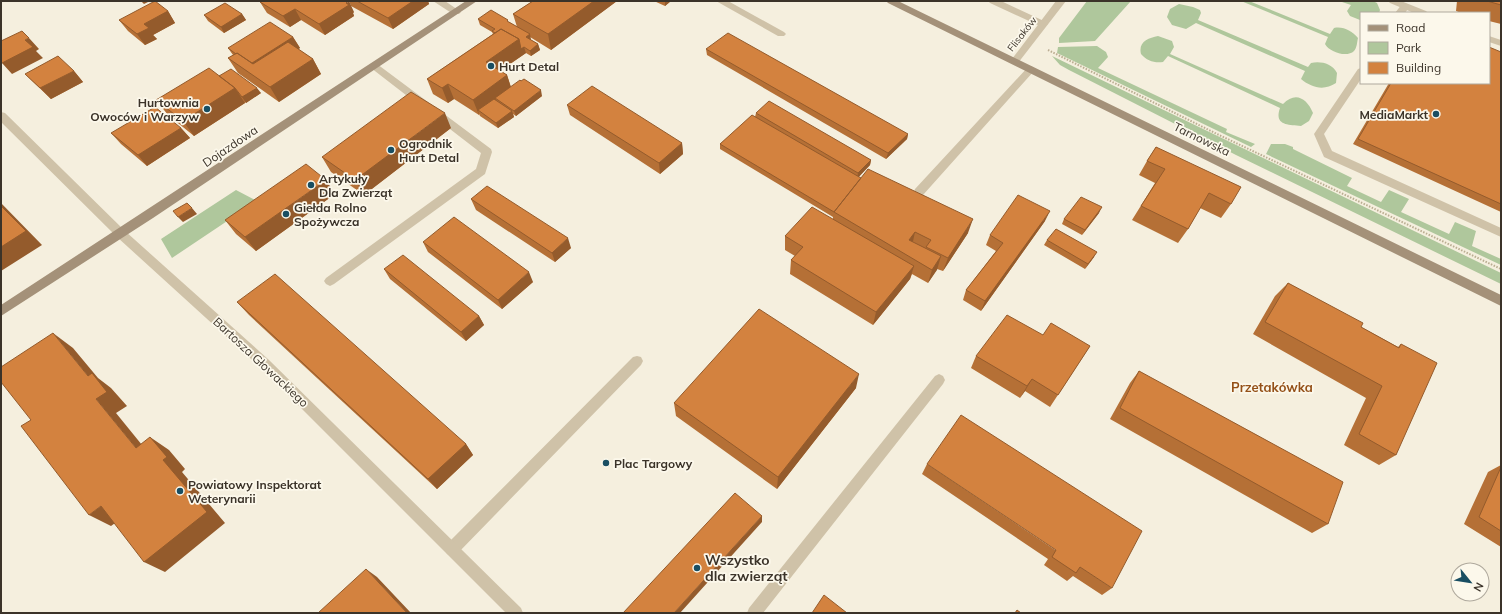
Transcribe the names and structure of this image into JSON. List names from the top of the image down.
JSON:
{
  "streets": {
    "main road": ["Tarnowska", "Dojazdowa"],
    "street": ["Flisaków", "Bartosza Głowackiego"]
  },
  "crossings": [
    ["Flisaków", "Tarnowska"],
    ["Dojazdowa", "Bartosza Głowackiego"]
  ],
  "districts": ["Przetakówka"],
  "places": [
    "Hurt Detal",
    "Hurtownia Owoców i Warzyw",
    "MediaMarkt",
    "Ogrodnik Hurt Detal",
    "Artykuły Dla Zwierząt",
    "Giełda Rolno Spożywcza",
    "Plac Targowy",
    "Powiatowy Inspektorat Weterynarii",
    "Wszystko dla zwierząt"
  ],
  "legend": ["Road", "Park", "Building"],
  "north": "bottom right"
}
